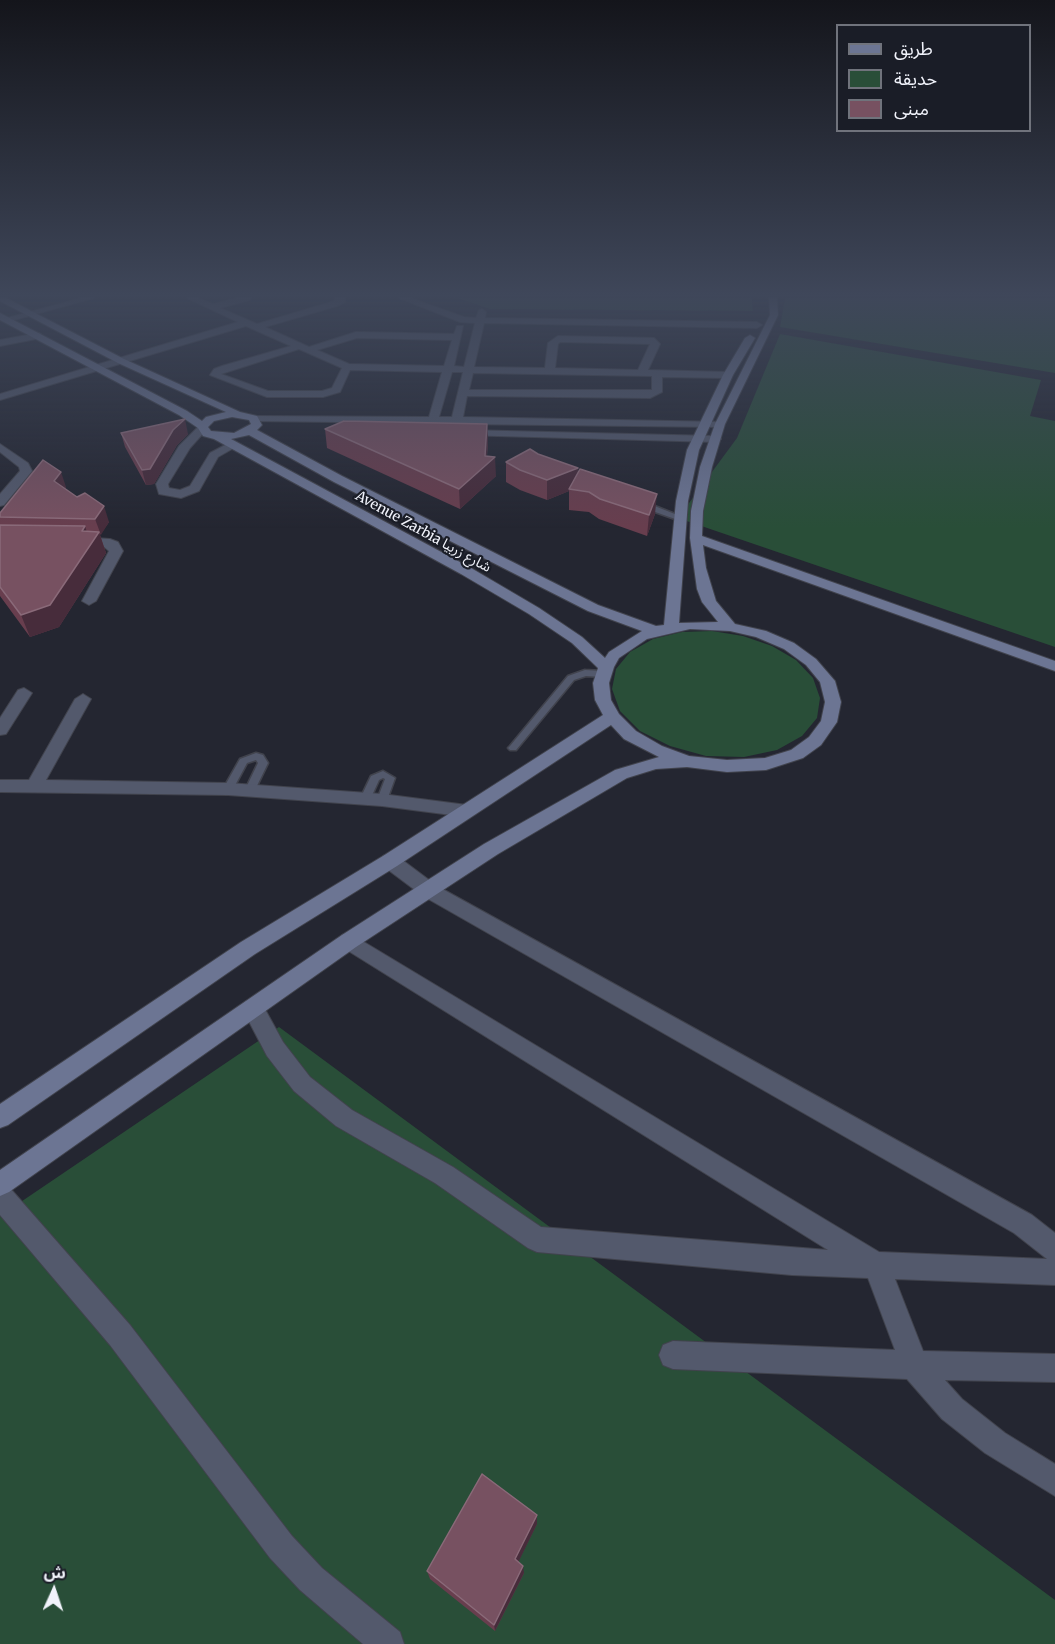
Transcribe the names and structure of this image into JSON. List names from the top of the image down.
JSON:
{
  "streets": {
    "main road": ["Avenue Zarbia شارع زربيا"]
  },
  "legend": ["طريق", "حديقة", "مبنى"],
  "north": "top"
}
